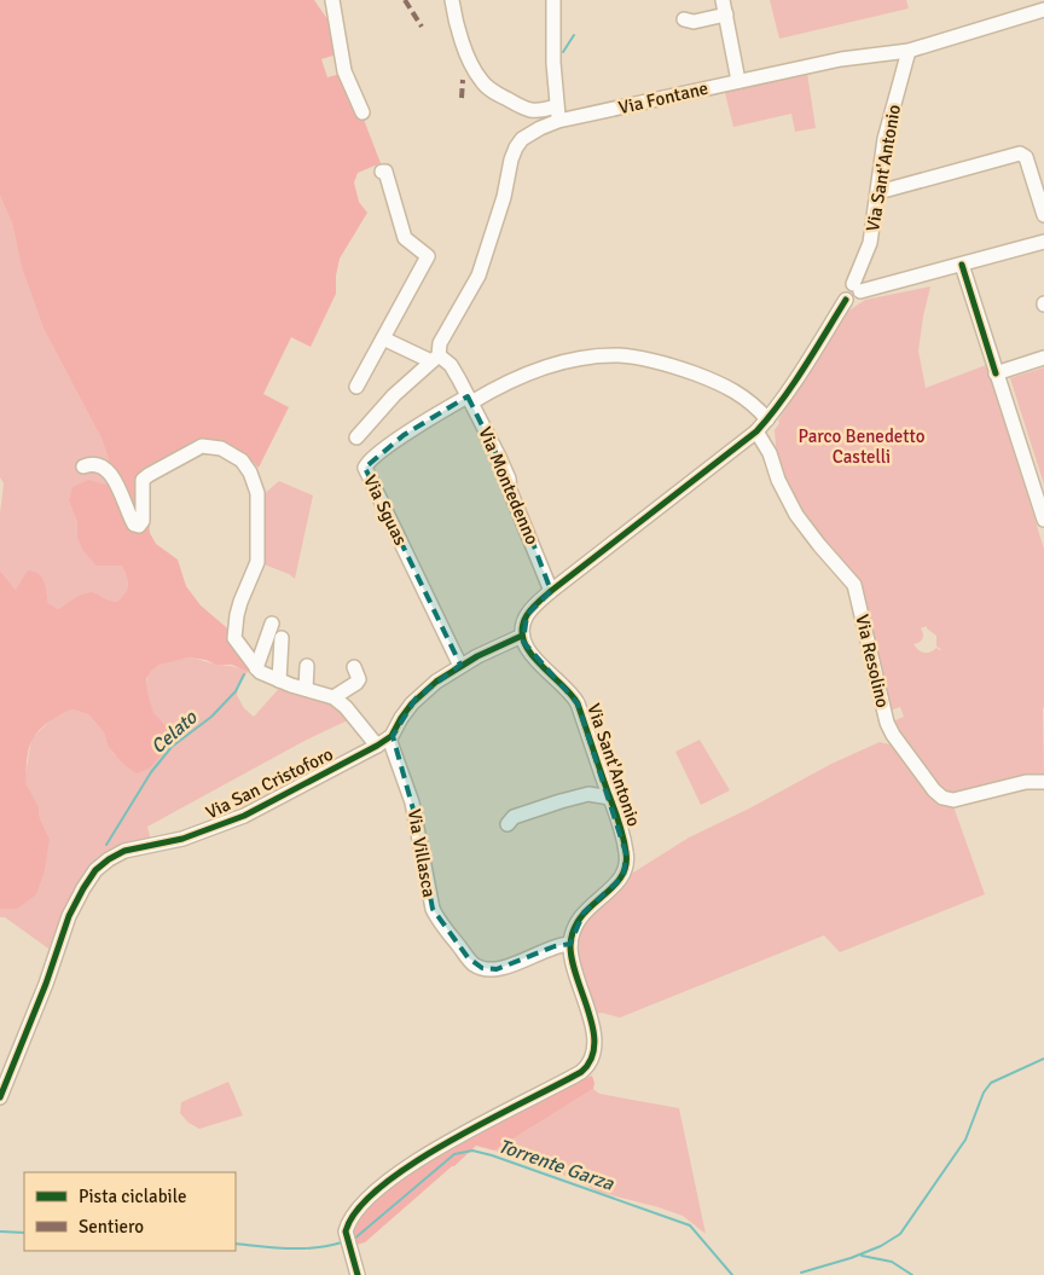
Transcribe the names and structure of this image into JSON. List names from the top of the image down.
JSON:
{
  "streets": {
    "street": [
      "Via Fontane",
      "Via Sant'Antonio",
      "Via Montedenno",
      "Via Sguas",
      "Via Resolino",
      "Via San Cristoforo",
      "Via Villasca"
    ]
  },
  "crossings": [
    ["Via Fontane", "Via Sant'Antonio"],
    ["Via Fontane", "Via Montedenno"],
    ["Via Sant'Antonio", "Via Montedenno"],
    ["Via Sant'Antonio", "Via Resolino"],
    ["Via Sant'Antonio", "Via San Cristoforo"],
    ["Via Sant'Antonio", "Via Villasca"],
    ["Via Montedenno", "Via Sguas"],
    ["Via Sguas", "Via San Cristoforo"],
    ["Via San Cristoforo", "Via Villasca"]
  ],
  "water": ["Celato", "Torrente Garza"],
  "parks": ["Parco Benedetto Castelli"],
  "legend": ["Pista ciclabile", "Sentiero"]
}
